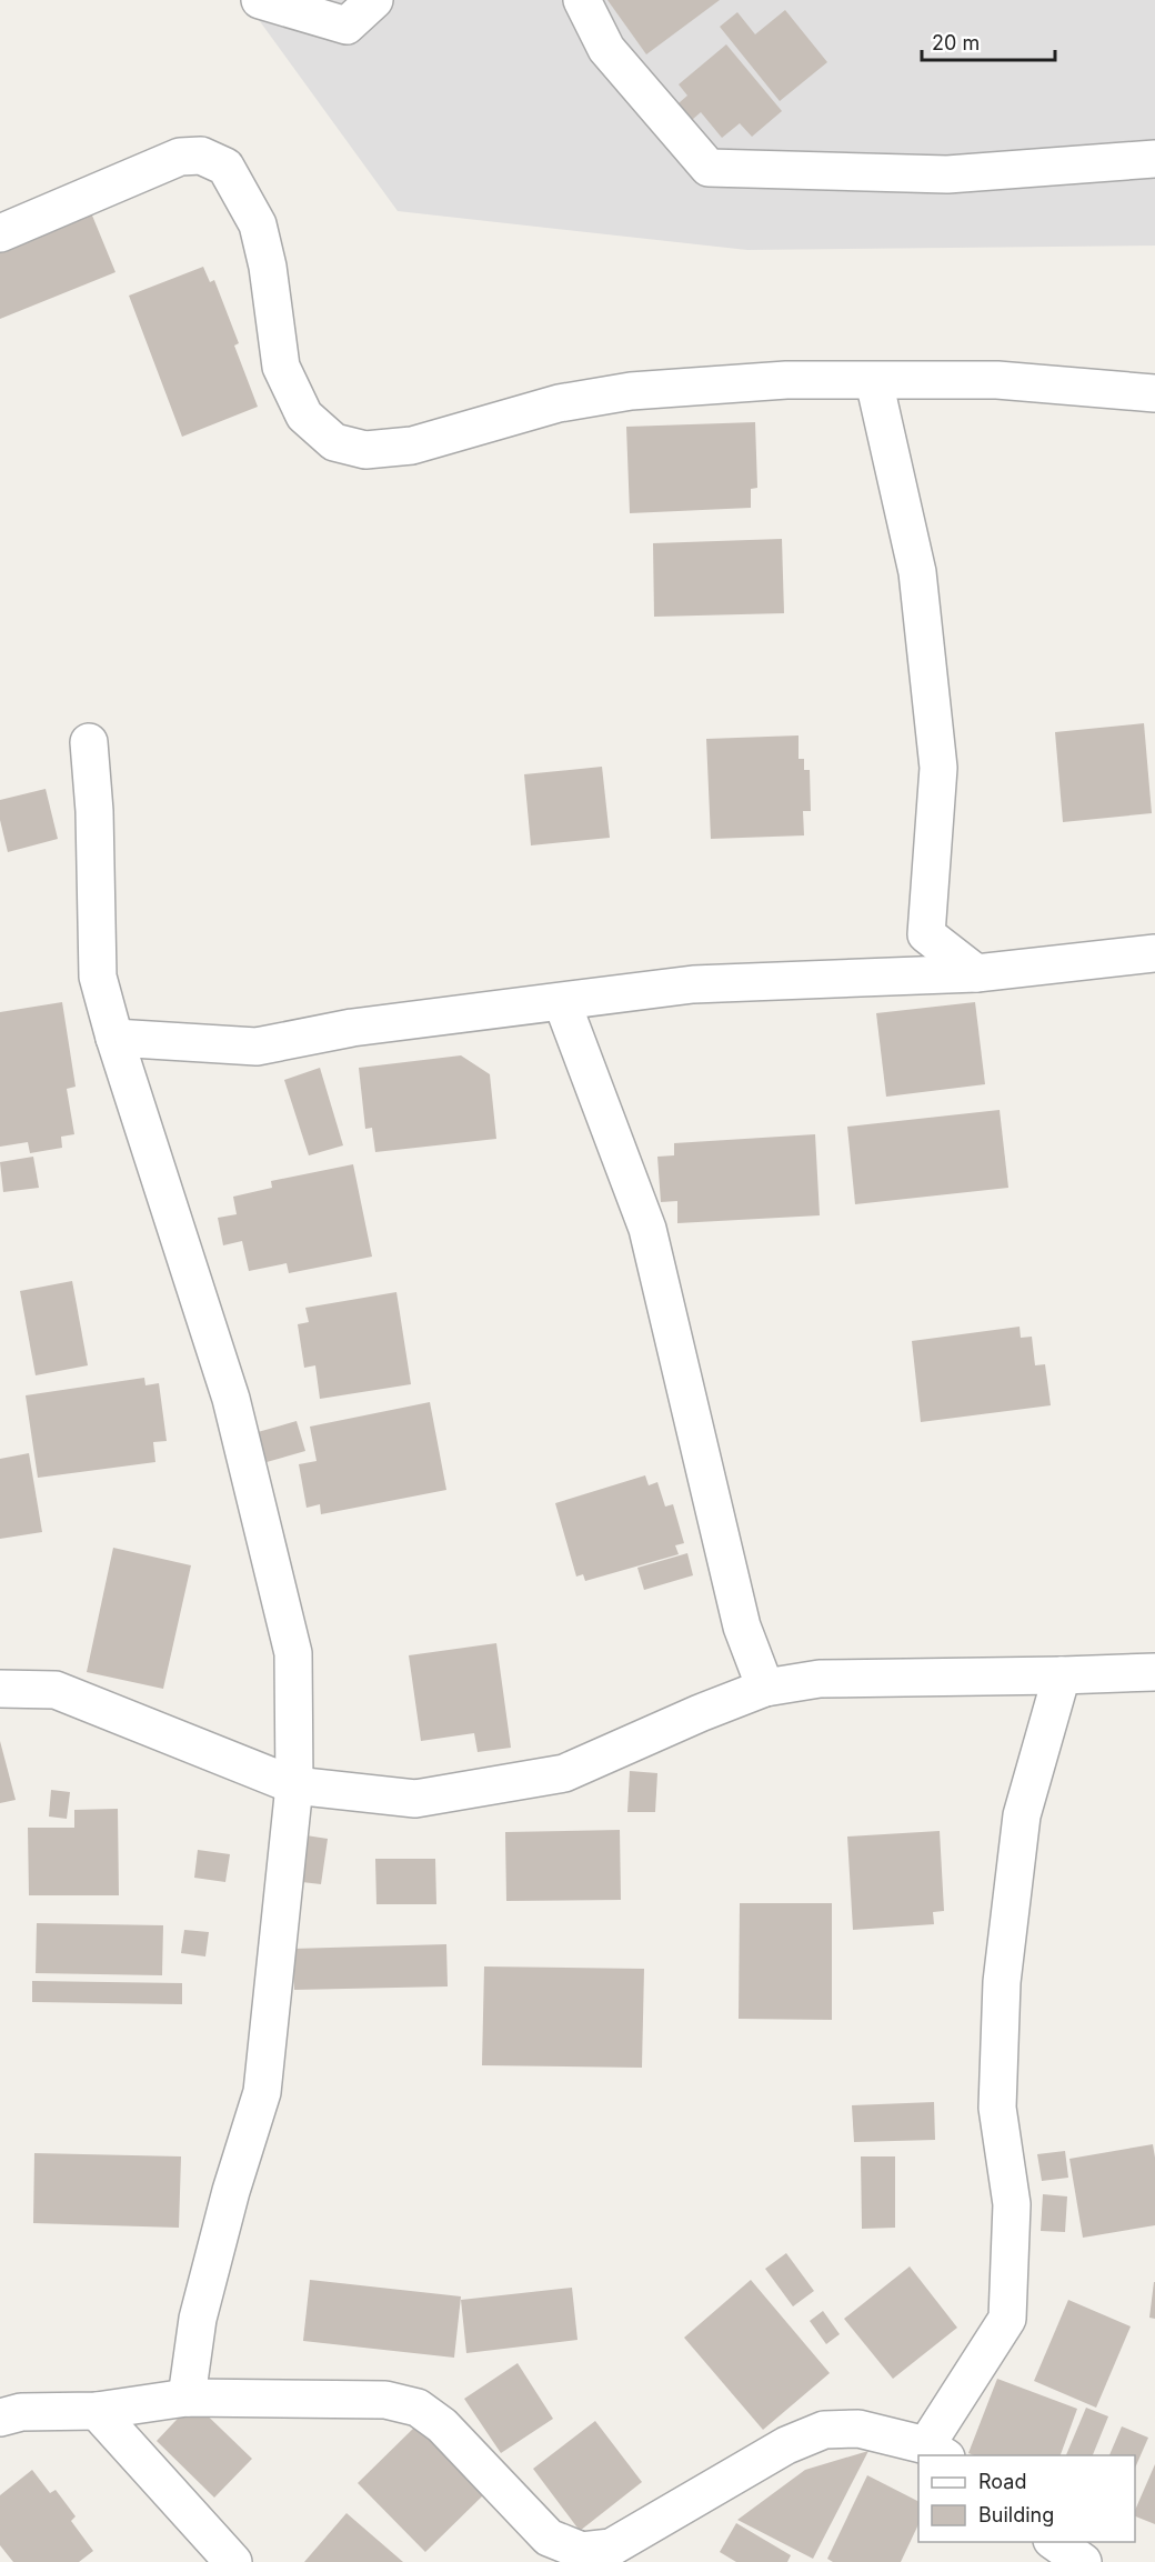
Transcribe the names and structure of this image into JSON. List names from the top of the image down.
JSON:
{
  "legend": ["Road", "Building"],
  "scale_bar": "20 m"
}
